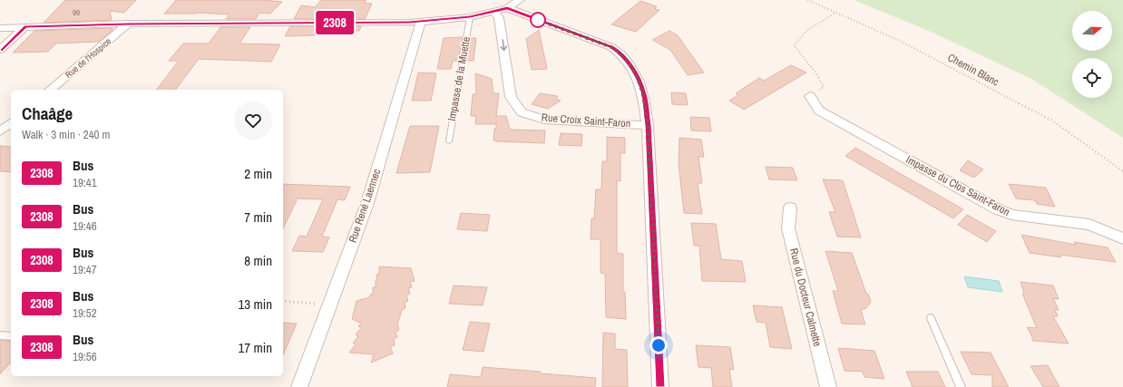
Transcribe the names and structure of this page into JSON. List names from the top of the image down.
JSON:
{
  "streets": {
    "street": [
      "Rue de l'Hospice",
      "Rue Croix Saint-Faron",
      "Impasse du Clos Saint-Faron",
      "Rue René Laennec",
      "Rue du Docteur Calmette"
    ],
    "lane": ["Impasse de la Muette"],
    "path": ["Chemin Blanc"]
  },
  "lines": ["bus line 2308"],
  "house_numbers": ["99"],
  "north": "right",
  "page": {
    "on_map": "2308",
    "heading": ["Chaâge", "Walk · 3 min · 240 m"],
    "list": [
      {
        "mark": "2308",
        "name": "Bus",
        "note": "19:41",
        "value": "2 min"
      },
      {
        "mark": "2308",
        "name": "Bus",
        "note": "19:46",
        "value": "7 min"
      },
      {
        "mark": "2308",
        "name": "Bus",
        "note": "19:47",
        "value": "8 min"
      },
      {
        "mark": "2308",
        "name": "Bus",
        "note": "19:52",
        "value": "13 min"
      },
      {
        "mark": "2308",
        "name": "Bus",
        "note": "19:56",
        "value": "17 min"
      }
    ]
  }
}
